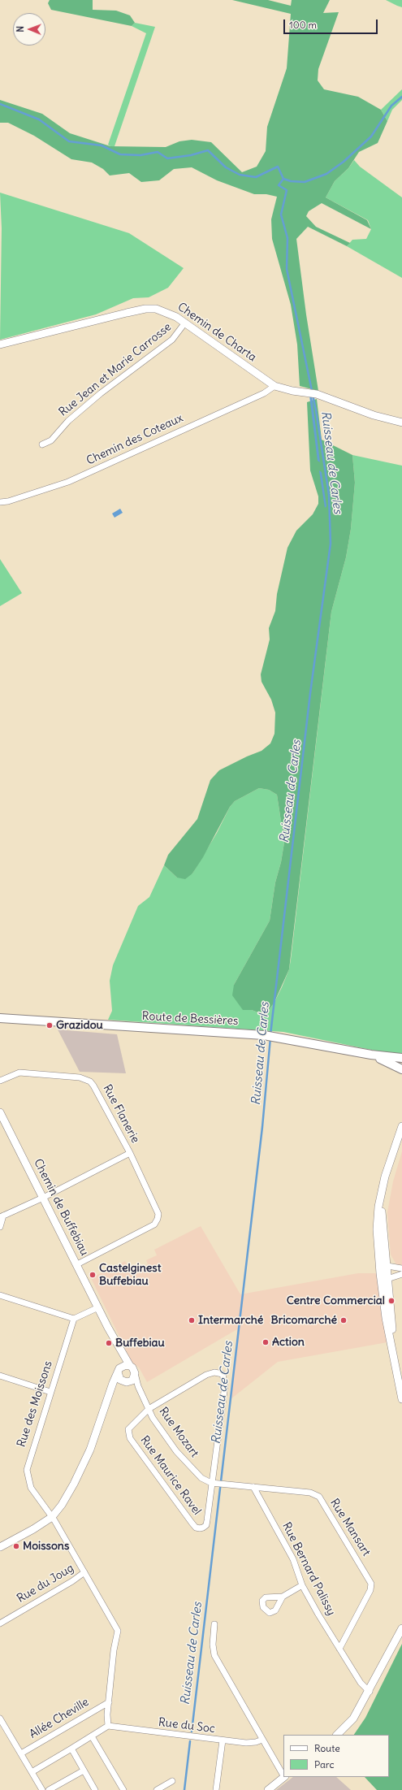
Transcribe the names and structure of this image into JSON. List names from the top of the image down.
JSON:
{
  "streets": {
    "main road": ["Route de Bessières"],
    "street": [
      "Chemin de Charta",
      "Rue Jean et Marie Carrosse",
      "Chemin des Coteaux",
      "Rue Flanerie",
      "Chemin de Buffebiau",
      "Rue des Moissons",
      "Rue Mozart",
      "Rue Maurice Ravel",
      "Rue Mansart",
      "Rue Bernard Palissy",
      "Rue du Joug",
      "Allée Cheville",
      "Rue du Soc"
    ]
  },
  "crossings": [
    ["Chemin de Charta", "Rue Jean et Marie Carrosse"],
    ["Chemin de Charta", "Chemin des Coteaux"],
    ["Rue Flanerie", "Chemin de Buffebiau"],
    ["Chemin de Buffebiau", "Rue des Moissons"],
    ["Chemin de Buffebiau", "Rue Mozart"],
    ["Rue des Moissons", "Rue du Joug"],
    ["Rue des Moissons", "Allée Cheville"],
    ["Rue des Moissons", "Rue du Soc"],
    ["Rue Mozart", "Rue Maurice Ravel"],
    ["Rue Mozart", "Rue Mansart"],
    ["Rue Maurice Ravel", "Rue Mansart"],
    ["Rue Mansart", "Rue Bernard Palissy"]
  ],
  "water": ["Ruisseau de Carles"],
  "places": [
    "Grazidou",
    "Castelginest Buffebiau",
    "Centre Commercial",
    "Intermarché",
    "Bricomarché",
    "Action",
    "Buffebiau",
    "Moissons"
  ],
  "legend": ["Route", "Parc"],
  "scale_bar": "100 m",
  "north": "left"
}
